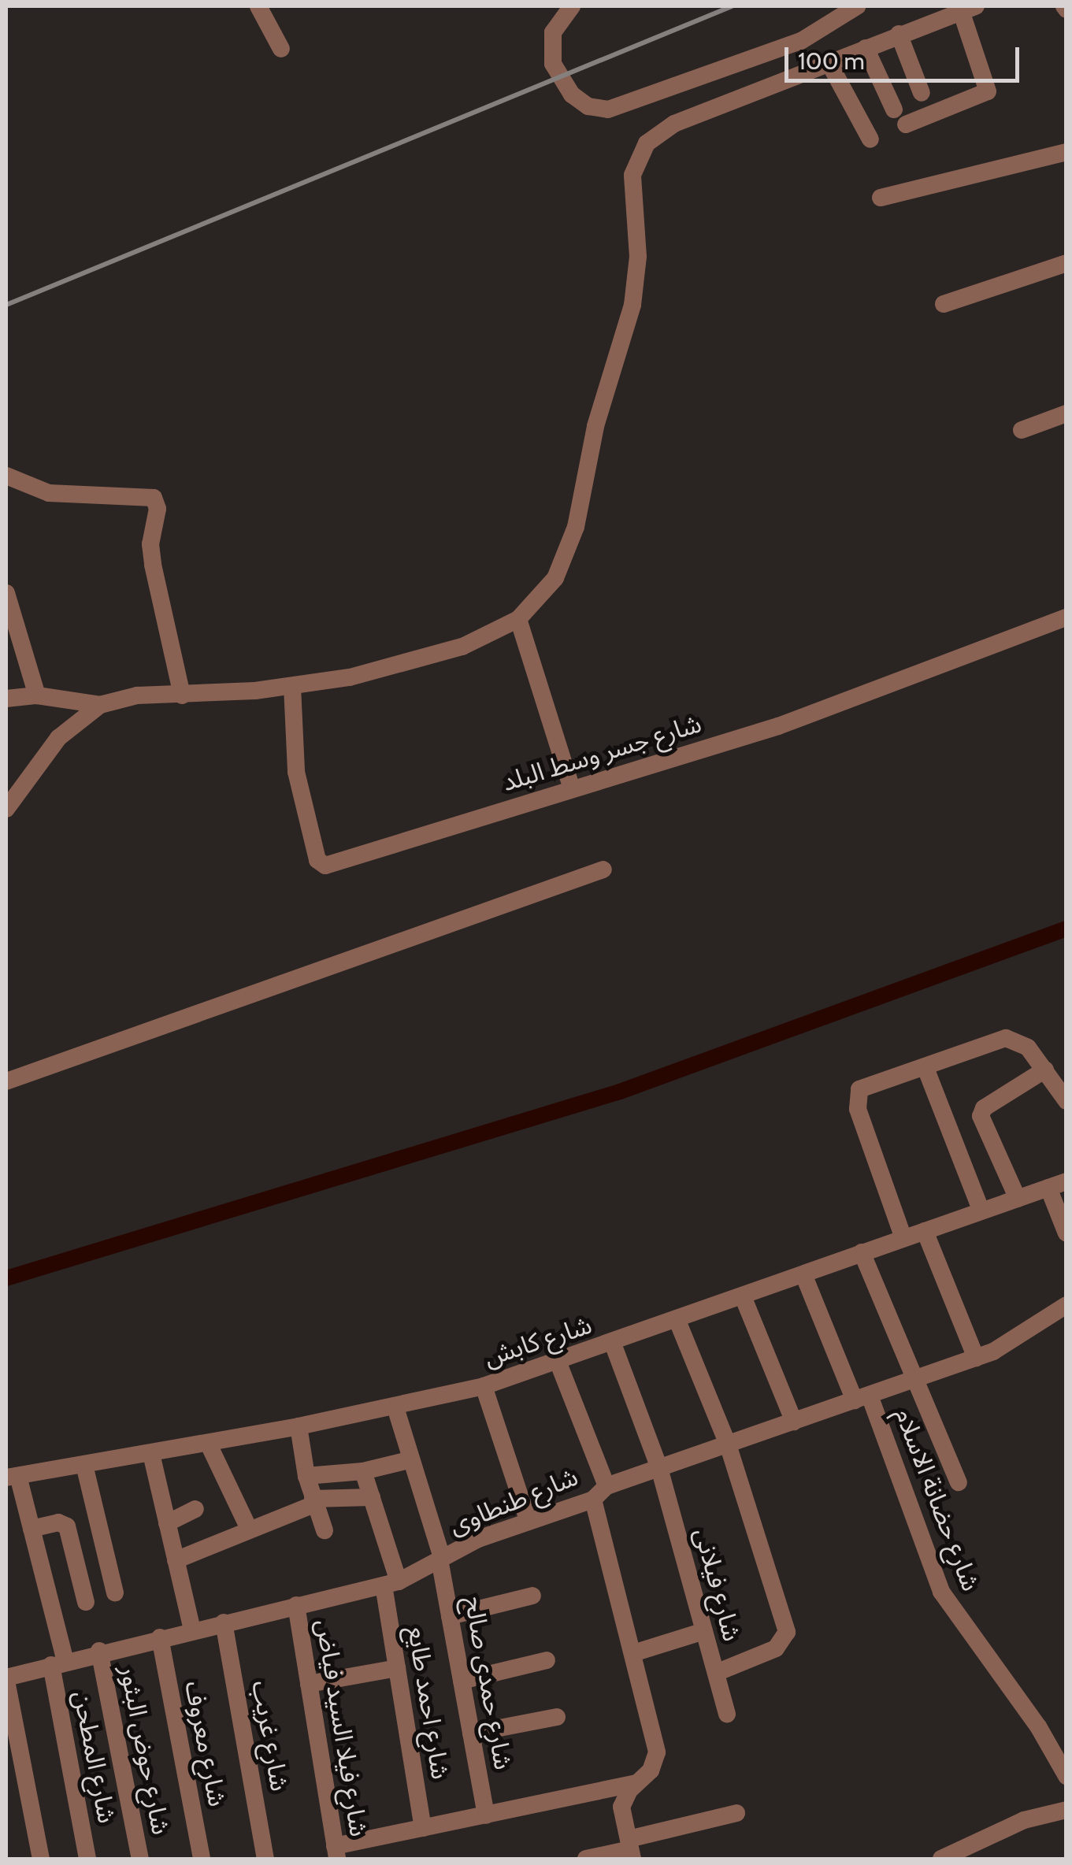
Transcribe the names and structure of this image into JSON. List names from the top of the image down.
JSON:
{
  "streets": {
    "street": [
      "شارع جسر وسط البلد",
      "شارع كابش",
      "شارع حضانة الاسلام",
      "شارع طنطاوى",
      "شارع فيلانى",
      "شارع حمدى صالح",
      "شارع احمد طايع",
      "شارع فيلا السيد فياض",
      "شارع غريب",
      "شارع معروف",
      "شارع حوض البثور",
      "شارع المطحن"
    ]
  },
  "crossings": [
    ["شارع كابش", "شارع حضانة الاسلام"],
    ["شارع كابش", "شارع فيلانى"],
    ["شارع كابش", "شارع حمدى صالح"],
    ["شارع كابش", "شارع المطحن"],
    ["شارع حضانة الاسلام", "شارع طنطاوى"],
    ["شارع طنطاوى", "شارع فيلانى"],
    ["شارع طنطاوى", "شارع حمدى صالح"],
    ["شارع طنطاوى", "شارع احمد طايع"],
    ["شارع طنطاوى", "شارع فيلا السيد فياض"],
    ["شارع طنطاوى", "شارع غريب"],
    ["شارع طنطاوى", "شارع معروف"],
    ["شارع طنطاوى", "شارع حوض البثور"],
    ["شارع طنطاوى", "شارع المطحن"]
  ],
  "scale_bar": "100 m"
}
